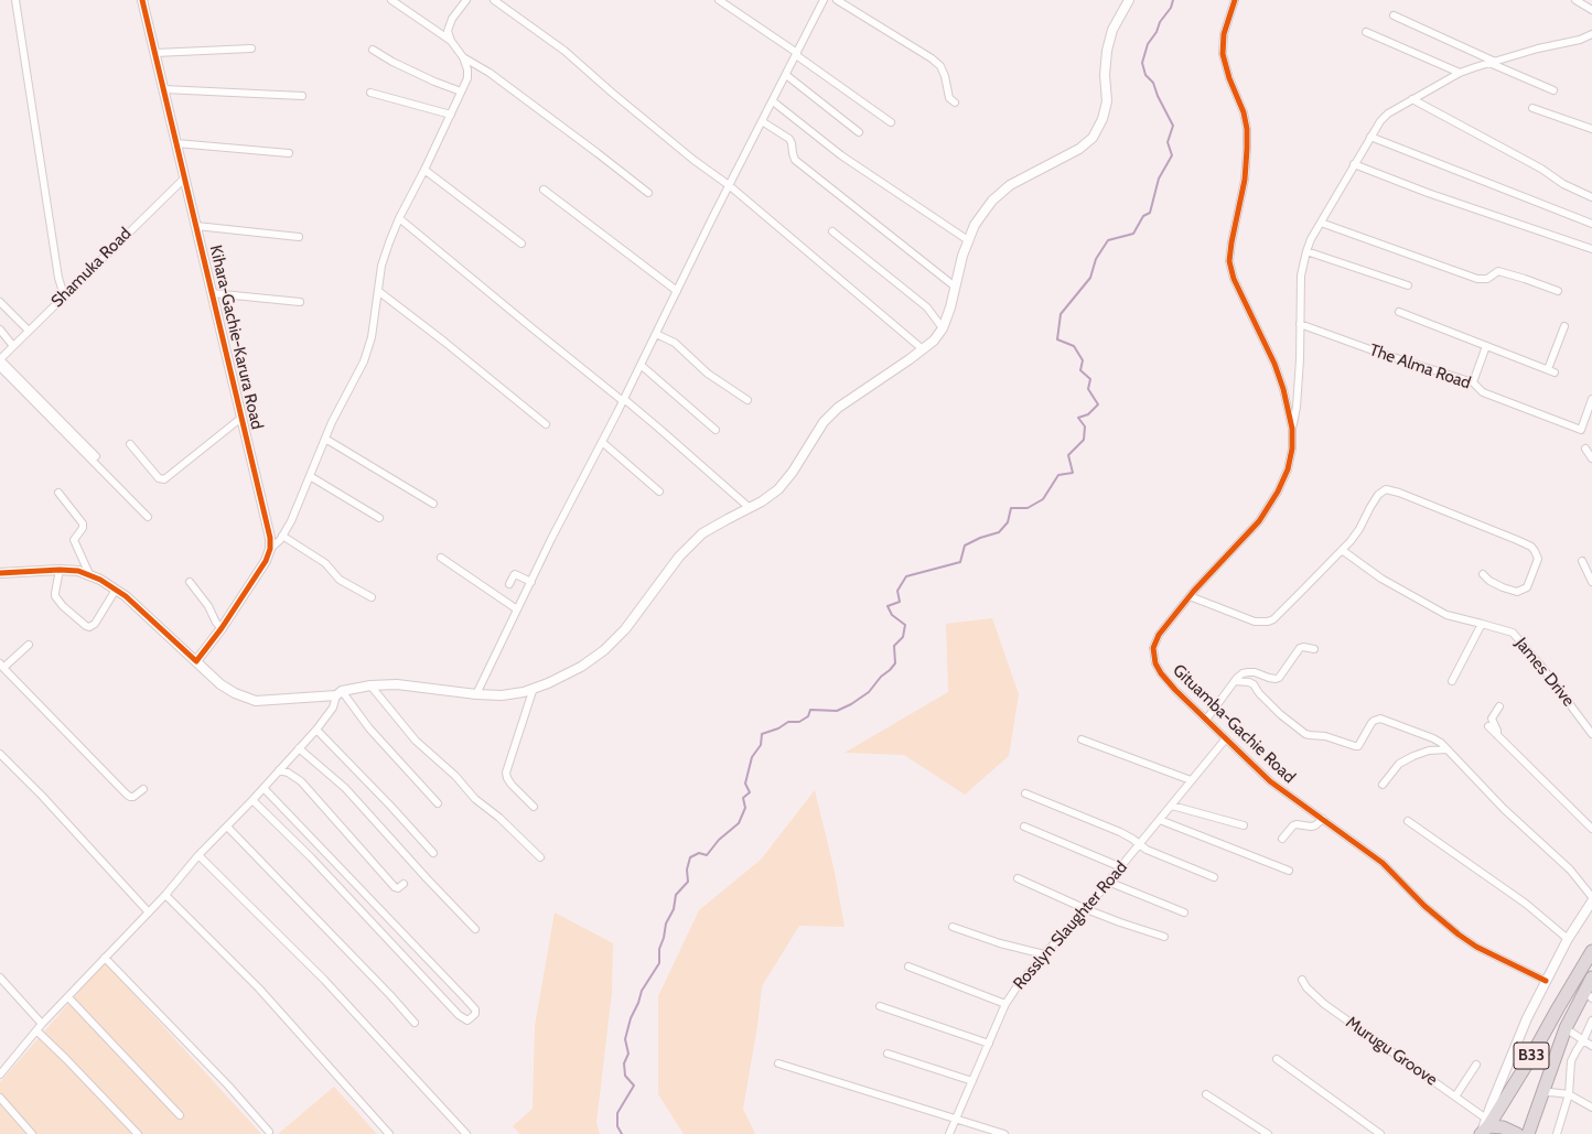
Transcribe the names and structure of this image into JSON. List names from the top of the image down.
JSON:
{
  "streets": {
    "highway": ["B33"],
    "main road": ["Kihara-Gachie-Karura Road"],
    "street": [
      "Shamuka Road",
      "The Alma Road",
      "James Drive",
      "Gituamba-Gachie Road",
      "Rosslyn Slaughter Road",
      "Murugu Groove"
    ]
  },
  "crossings": [
    ["Shamuka Road", "Kihara-Gachie-Karura Road"],
    ["Gituamba-Gachie Road", "Rosslyn Slaughter Road"],
    ["Murugu Groove", "B33"]
  ]
}
